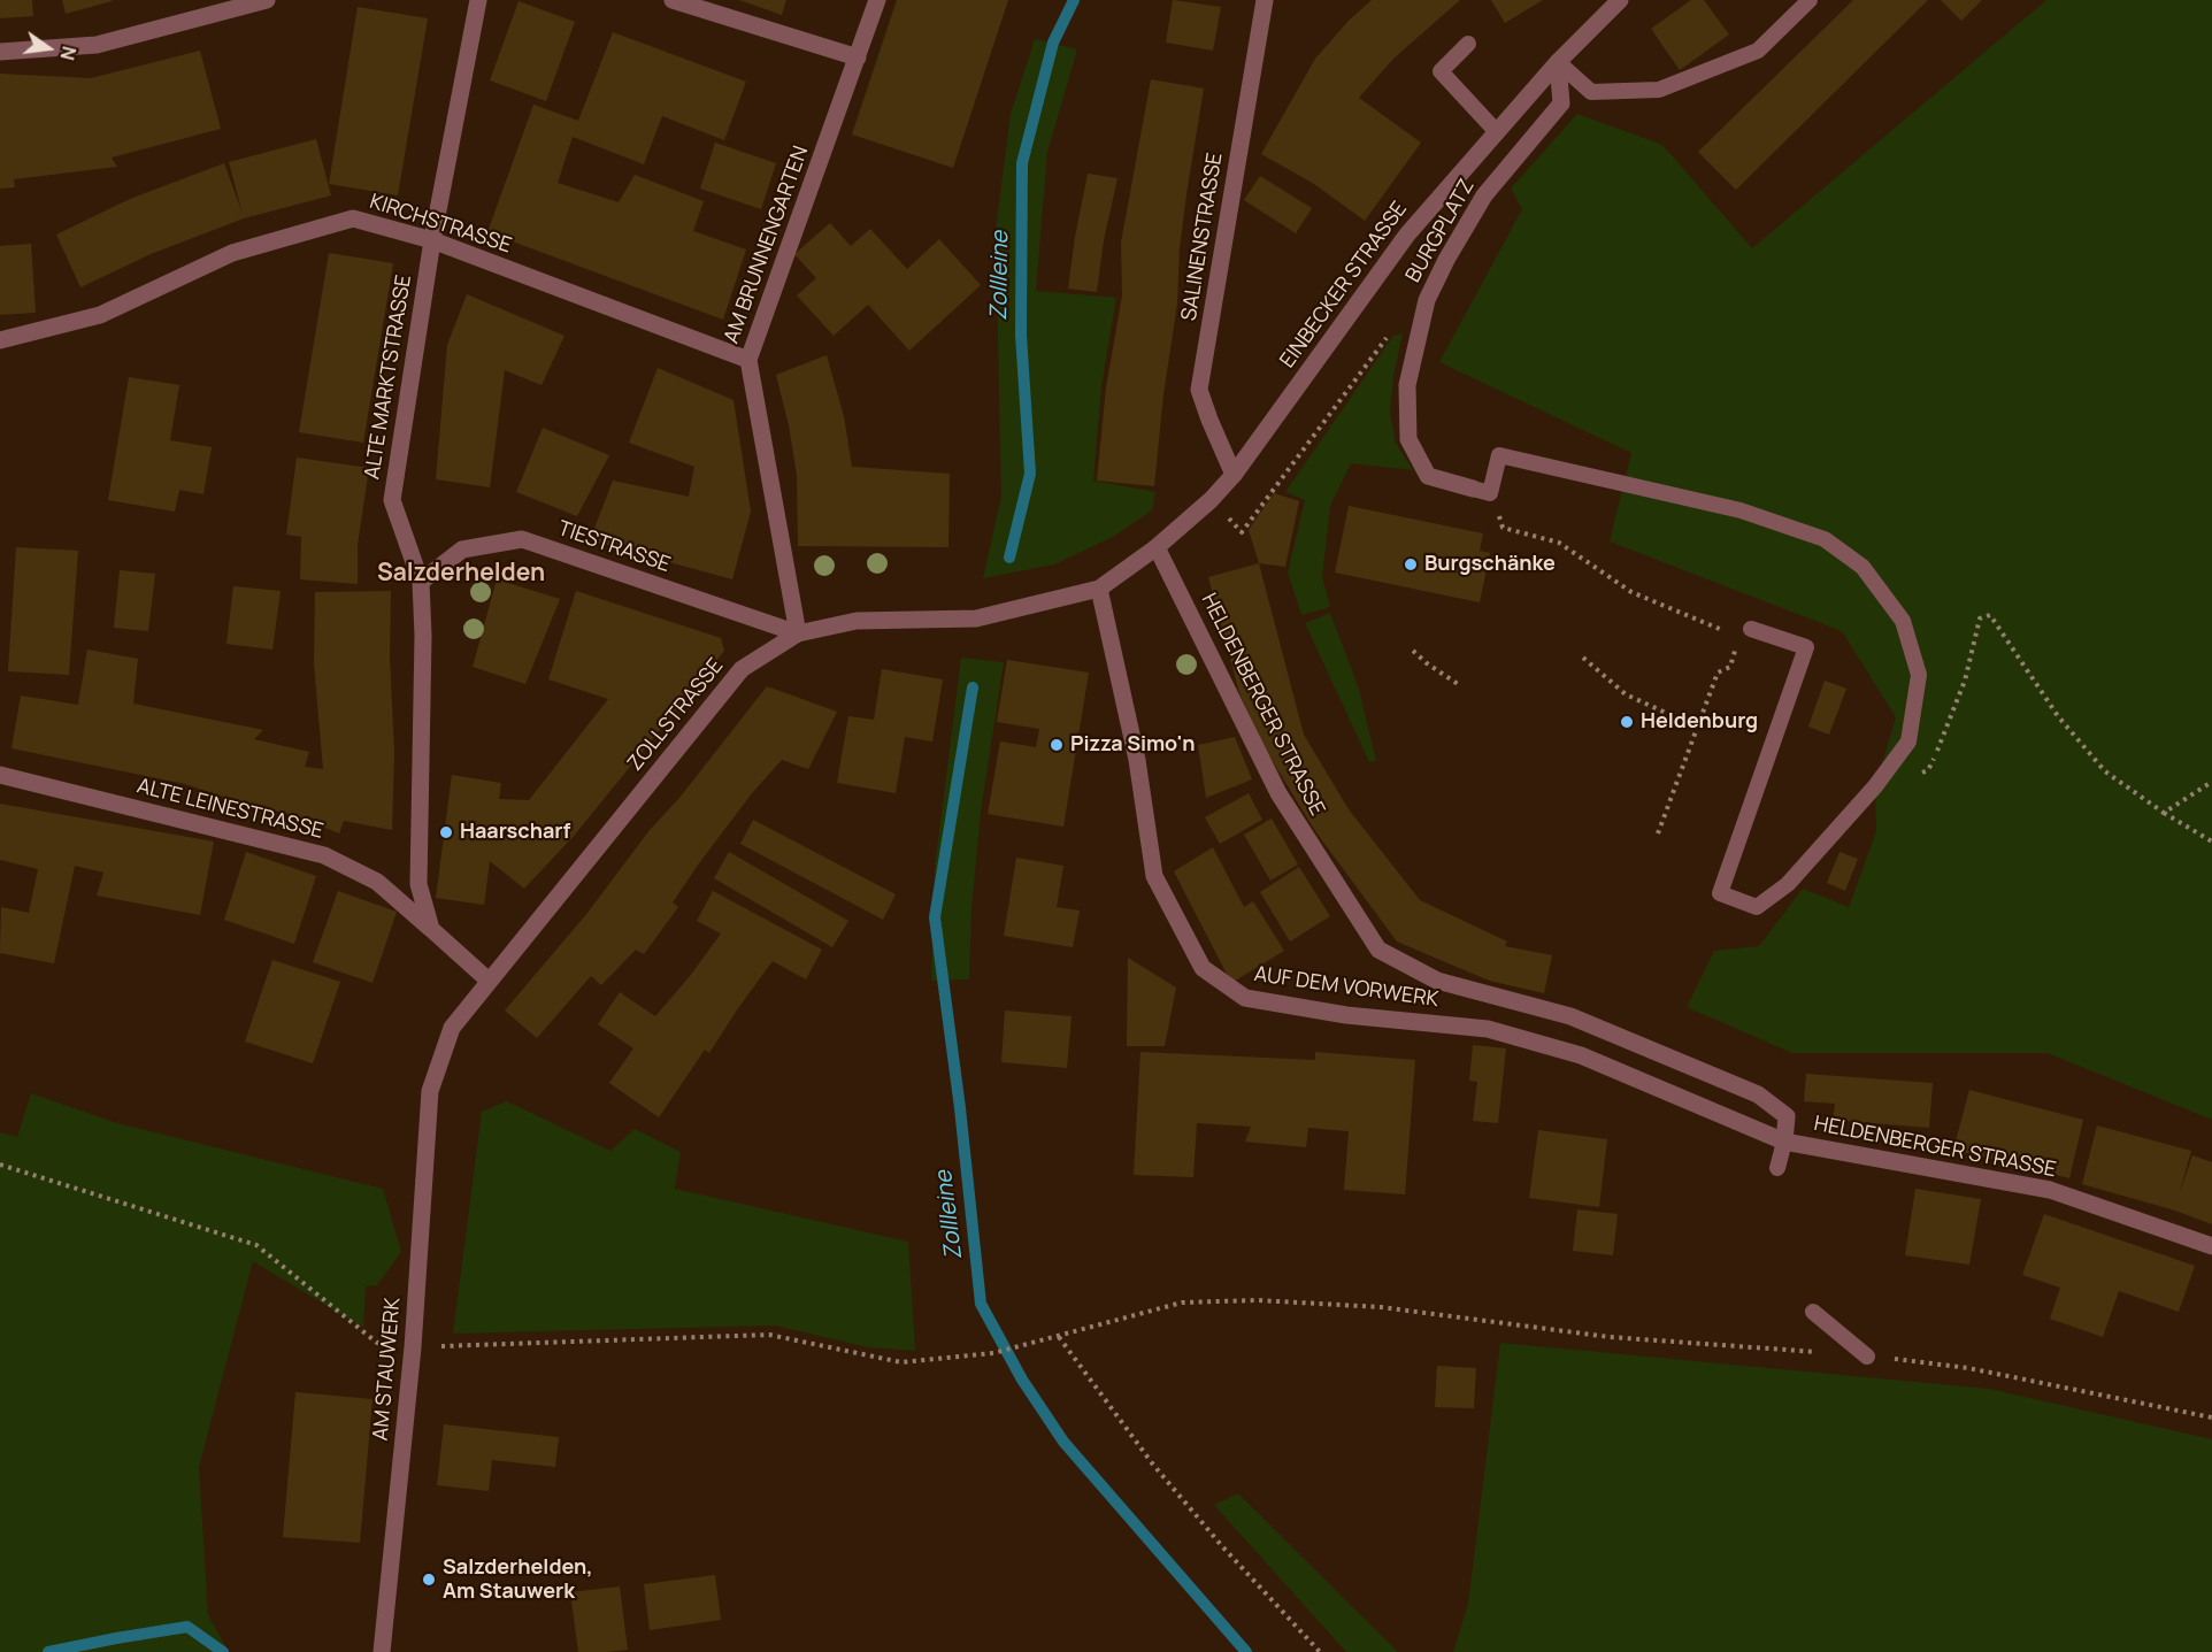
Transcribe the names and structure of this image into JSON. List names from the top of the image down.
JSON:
{
  "streets": {
    "street": [
      "KIRCHSTRASSE",
      "BURGPLATZ",
      "SALINENSTRASSE",
      "AM BRUNNENGARTEN",
      "EINBECKER STRASSE",
      "ALTE MARKTSTRASSE",
      "TIESTRASSE",
      "HELDENBERGER STRASSE",
      "ZOLLSTRASSE",
      "ALTE LEINESTRASSE",
      "AUF DEM VORWERK",
      "AM STAUWERK"
    ]
  },
  "crossings": [
    ["KIRCHSTRASSE", "AM BRUNNENGARTEN"],
    ["KIRCHSTRASSE", "ALTE MARKTSTRASSE"],
    ["BURGPLATZ", "EINBECKER STRASSE"],
    ["SALINENSTRASSE", "EINBECKER STRASSE"],
    ["AM BRUNNENGARTEN", "TIESTRASSE"],
    ["AM BRUNNENGARTEN", "ZOLLSTRASSE"],
    ["EINBECKER STRASSE", "HELDENBERGER STRASSE"],
    ["EINBECKER STRASSE", "ZOLLSTRASSE"],
    ["EINBECKER STRASSE", "AUF DEM VORWERK"],
    ["ALTE MARKTSTRASSE", "TIESTRASSE"],
    ["ALTE MARKTSTRASSE", "ALTE LEINESTRASSE"],
    ["TIESTRASSE", "ZOLLSTRASSE"],
    ["HELDENBERGER STRASSE", "AUF DEM VORWERK"],
    ["ZOLLSTRASSE", "AUF DEM VORWERK"],
    ["ZOLLSTRASSE", "AM STAUWERK"]
  ],
  "districts": ["Salzderhelden"],
  "water": ["Zollleine"],
  "places": [
    "Burgschänke",
    "Heldenburg",
    "Pizza Simo'n",
    "Haarscharf",
    "Salzderhelden, Am Stauwerk"
  ],
  "north": "right"
}
